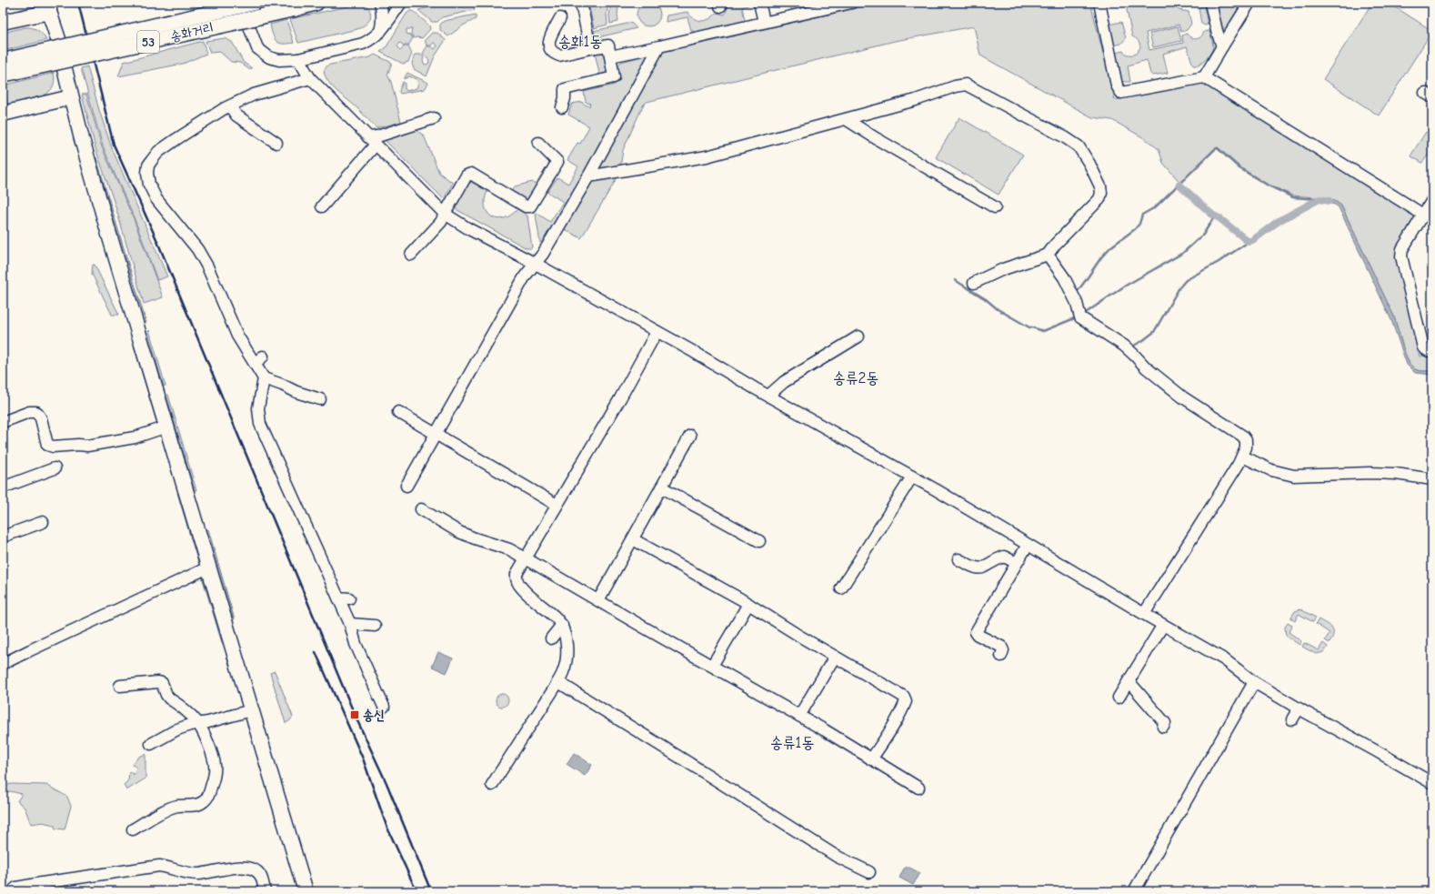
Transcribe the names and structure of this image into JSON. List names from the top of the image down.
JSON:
{
  "streets": {
    "main road": ["송화거리", "53"]
  },
  "districts": ["송화1동", "송류2동", "송류1동"],
  "places": {
    "transit": ["송신"]
  }
}
